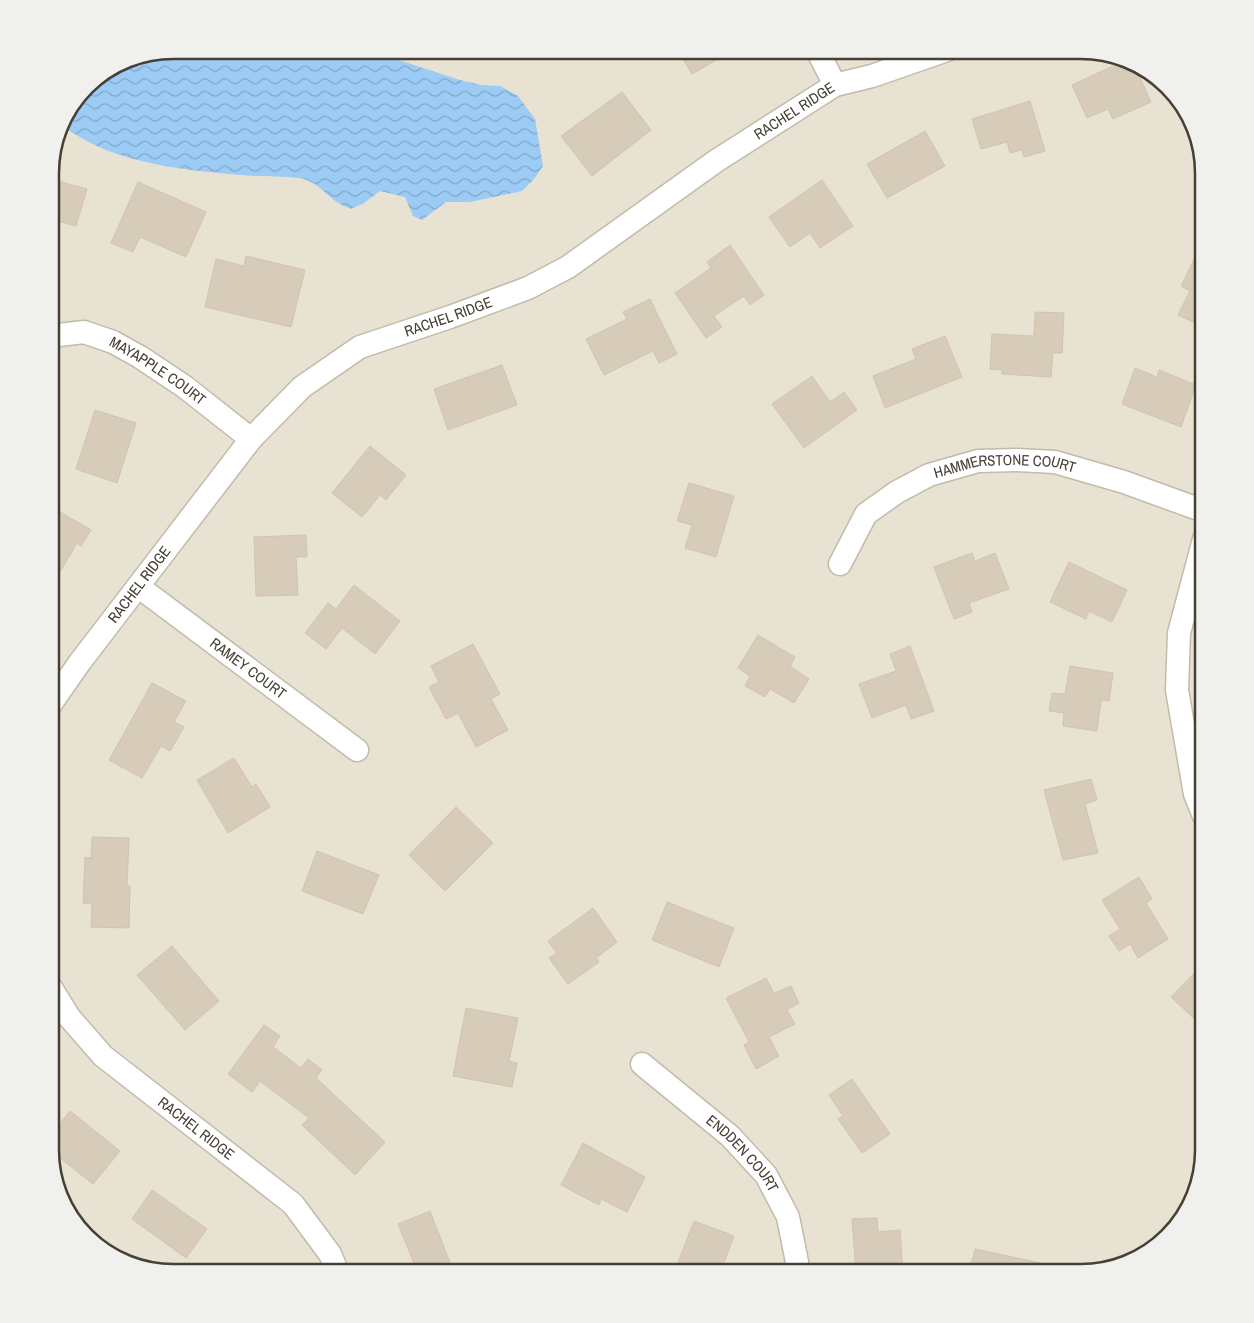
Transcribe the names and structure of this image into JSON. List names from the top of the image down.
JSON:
{
  "streets": {
    "street": [
      "RACHEL RIDGE",
      "MAYAPPLE COURT",
      "HAMMERSTONE COURT",
      "RAMEY COURT",
      "ENDDEN COURT"
    ]
  },
  "crossings": [
    ["RACHEL RIDGE", "MAYAPPLE COURT"],
    ["RACHEL RIDGE", "RAMEY COURT"]
  ]
}
